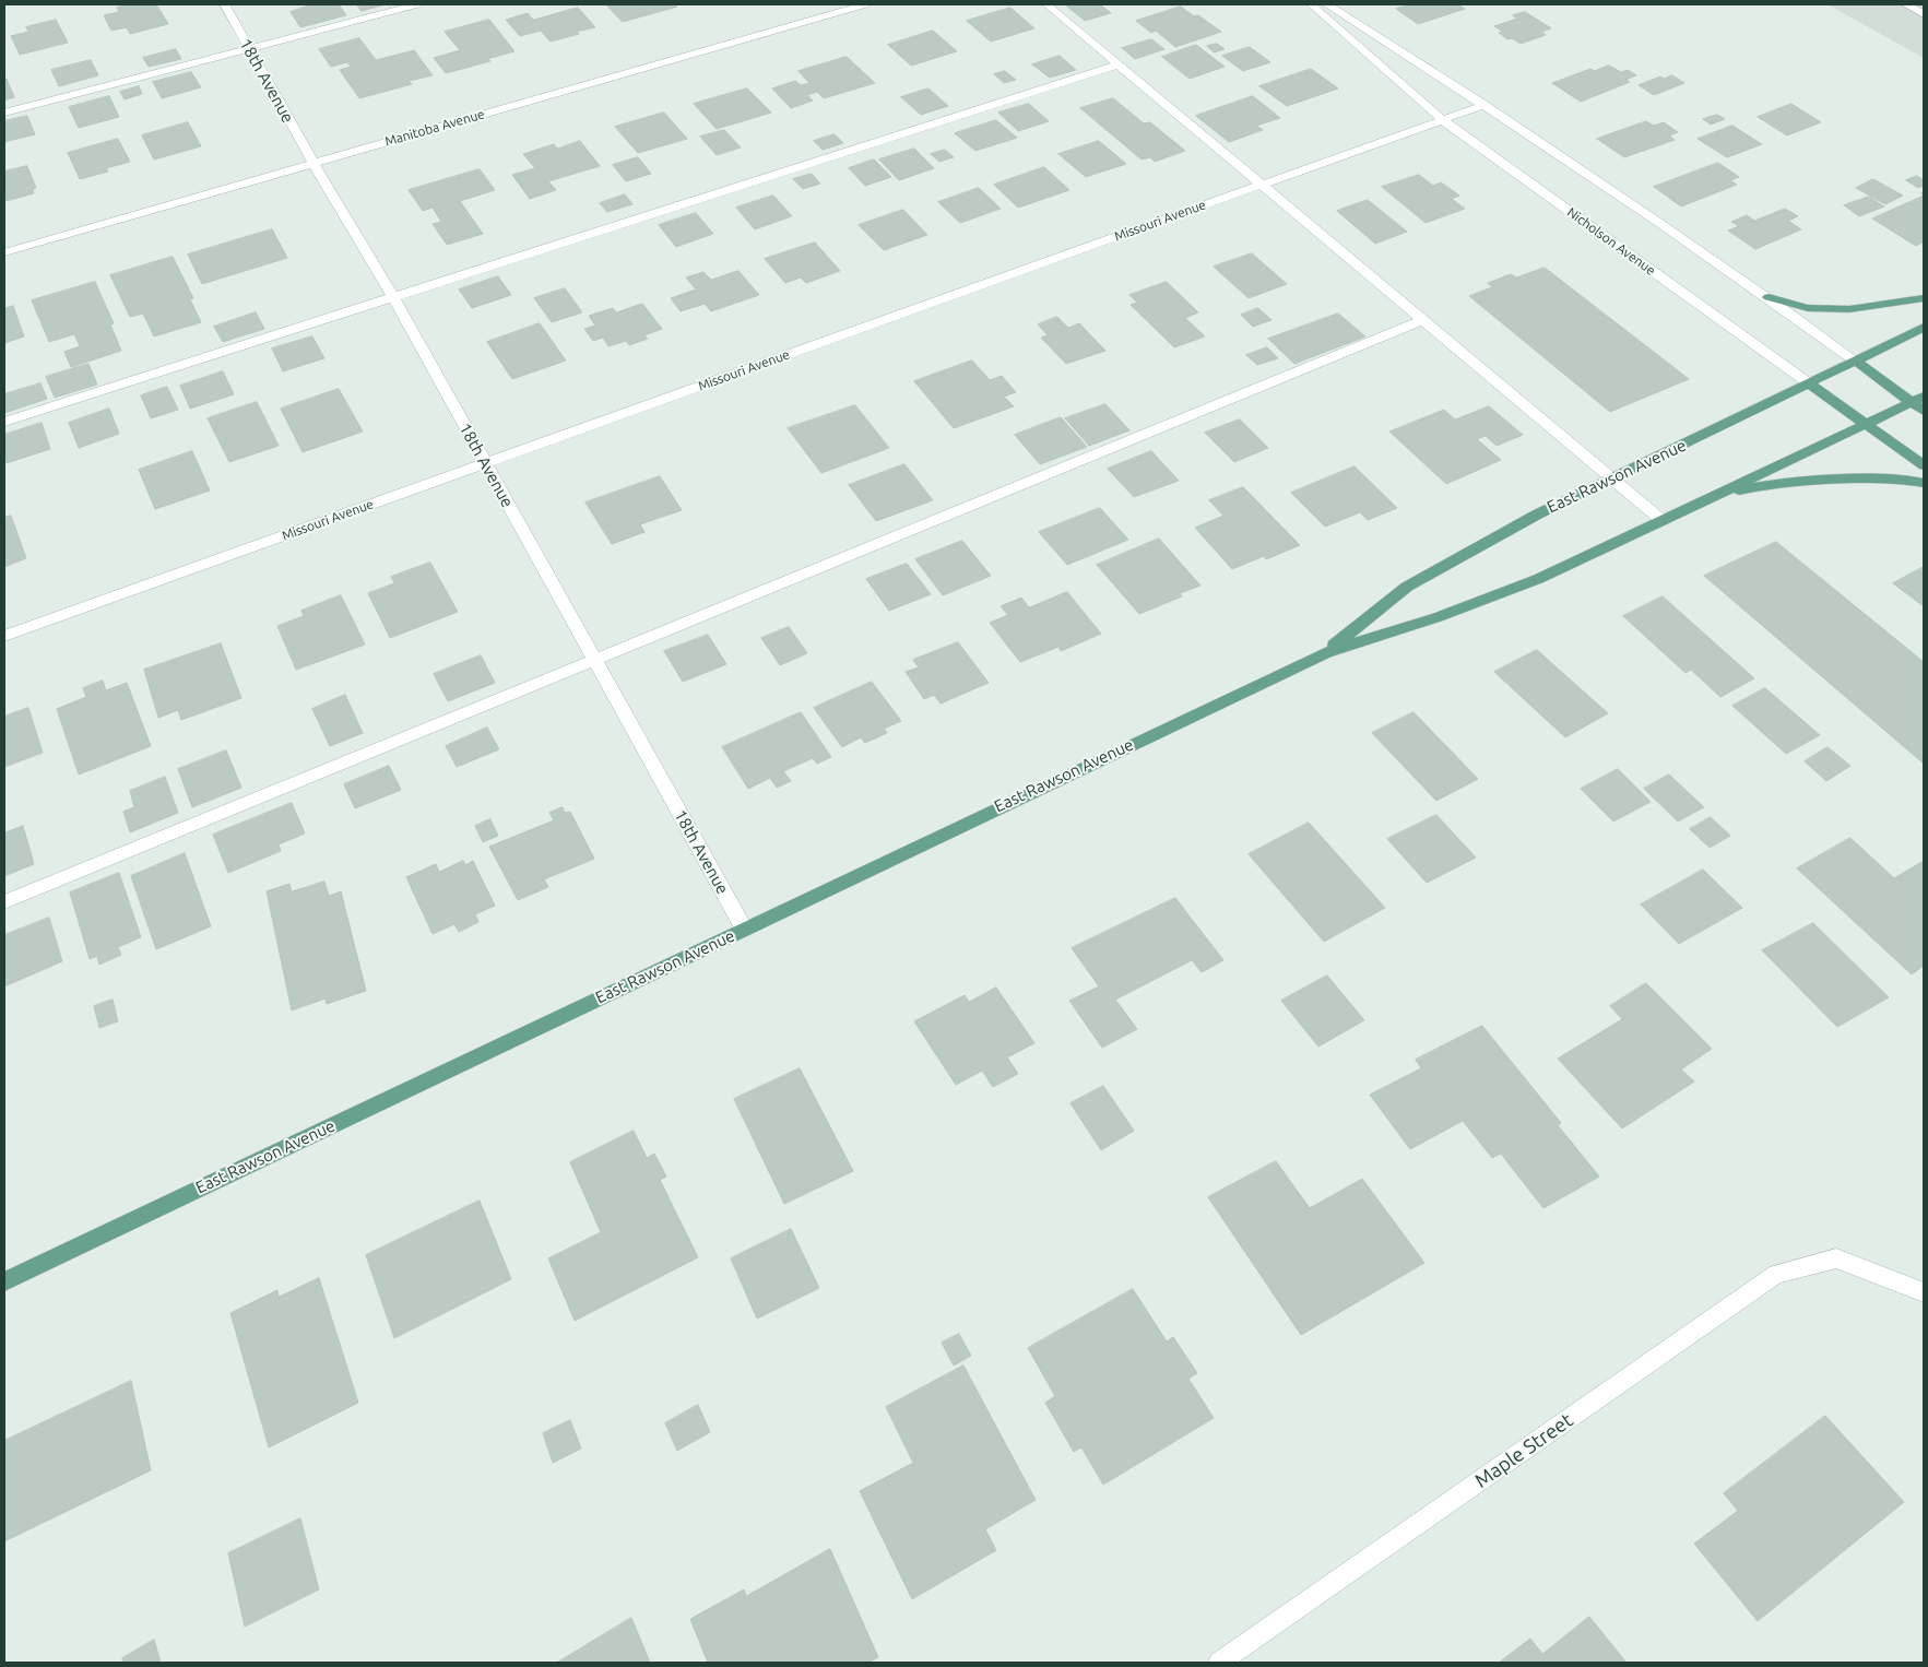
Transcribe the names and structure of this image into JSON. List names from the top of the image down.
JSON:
{
  "streets": {
    "main road": ["Nicholson Avenue", "East Rawson Avenue"],
    "street": [
      "18th Avenue",
      "Manitoba Avenue",
      "Missouri Avenue",
      "Maple Street"
    ]
  },
  "crossings": [
    ["18th Avenue", "Manitoba Avenue"],
    ["18th Avenue", "Missouri Avenue"],
    ["18th Avenue", "East Rawson Avenue"],
    ["Missouri Avenue", "Nicholson Avenue"],
    ["Nicholson Avenue", "East Rawson Avenue"]
  ]
}
